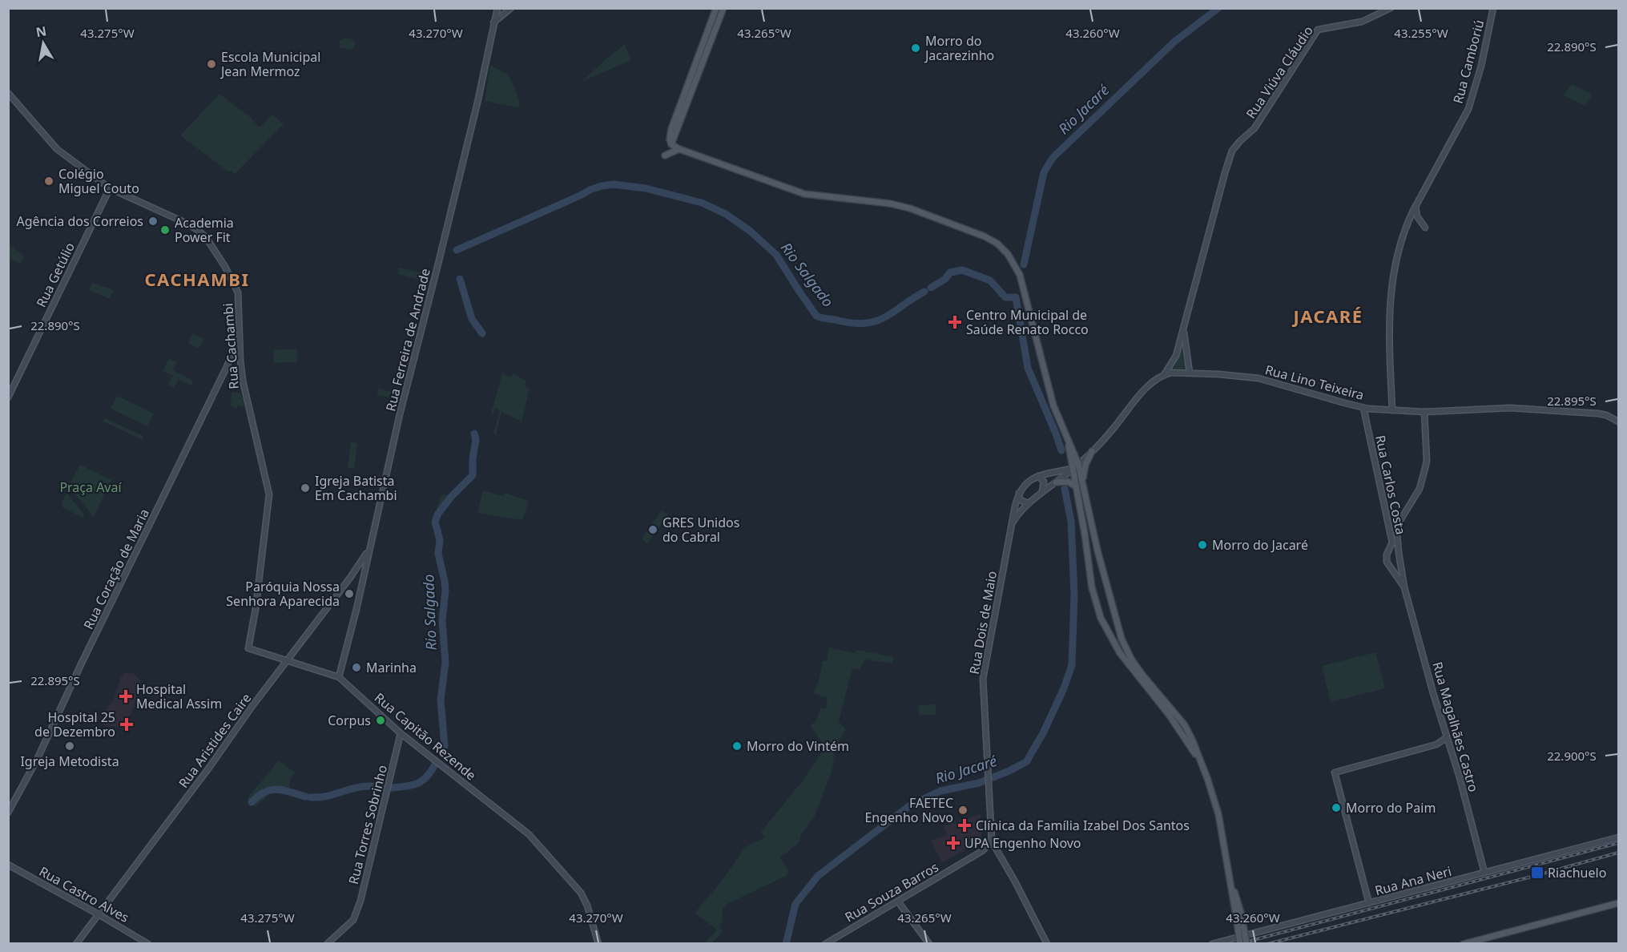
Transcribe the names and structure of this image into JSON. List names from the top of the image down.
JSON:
{
  "streets": {
    "street": [
      "Rua Camboriú",
      "Rua Viúva Cláudio",
      "Rua Getúlio",
      "Rua Ferreira de Andrade",
      "Rua Cachambi",
      "Rua Lino Teixeira",
      "Rua Carlos Costa",
      "Rua Coração de Maria",
      "Rua Dois de Maio",
      "Rua Magalhães Castro",
      "Rua Capitão Rezende",
      "Rua Aristides Caire",
      "Rua Torres Sobrinho",
      "Rua Ana Neri",
      "Rua Souza Barros",
      "Rua Castro Alves"
    ]
  },
  "crossings": [
    ["Rua Camboriú", "Rua Lino Teixeira"],
    ["Rua Viúva Cláudio", "Rua Lino Teixeira"],
    ["Rua Getúlio", "Rua Cachambi"],
    ["Rua Ferreira de Andrade", "Rua Capitão Rezende"],
    ["Rua Ferreira de Andrade", "Rua Aristides Caire"],
    ["Rua Cachambi", "Rua Coração de Maria"],
    ["Rua Cachambi", "Rua Capitão Rezende"],
    ["Rua Lino Teixeira", "Rua Carlos Costa"],
    ["Rua Carlos Costa", "Rua Magalhães Castro"],
    ["Rua Dois de Maio", "Rua Souza Barros"],
    ["Rua Magalhães Castro", "Rua Ana Neri"],
    ["Rua Capitão Rezende", "Rua Aristides Caire"],
    ["Rua Capitão Rezende", "Rua Torres Sobrinho"],
    ["Rua Aristides Caire", "Rua Castro Alves"]
  ],
  "districts": ["CACHAMBI", "JACARÉ"],
  "water": ["Rio Jacaré", "Rio Salgado"],
  "parks": ["Praça Avaí"],
  "places": {
    "other": [
      "Morro do Jacarezinho",
      "Escola Municipal Jean Mermoz",
      "Colégio Miguel Couto",
      "Agência dos Correios",
      "Academia Power Fit",
      "Igreja Batista Em Cachambi",
      "GRES Unidos do Cabral",
      "Morro do Jacaré",
      "Paróquia Nossa Senhora Aparecida",
      "Marinha",
      "Corpus",
      "Igreja Metodista",
      "Morro do Vintém",
      "Morro do Paim",
      "FAETEC Engenho Novo"
    ],
    "health": [
      "Centro Municipal de Saúde Renato Rocco",
      "Hospital Medical Assim",
      "Hospital 25 de Dezembro",
      "Clínica da Família Izabel Dos Santos",
      "UPA Engenho Novo"
    ],
    "transit": ["Riachuelo"]
  },
  "north": "top",
  "coordinates": [
    "43.275°W",
    "43.270°W",
    "43.265°W",
    "43.260°W",
    "43.255°W",
    "22.890°S",
    "22.895°S",
    "22.900°S"
  ]
}
